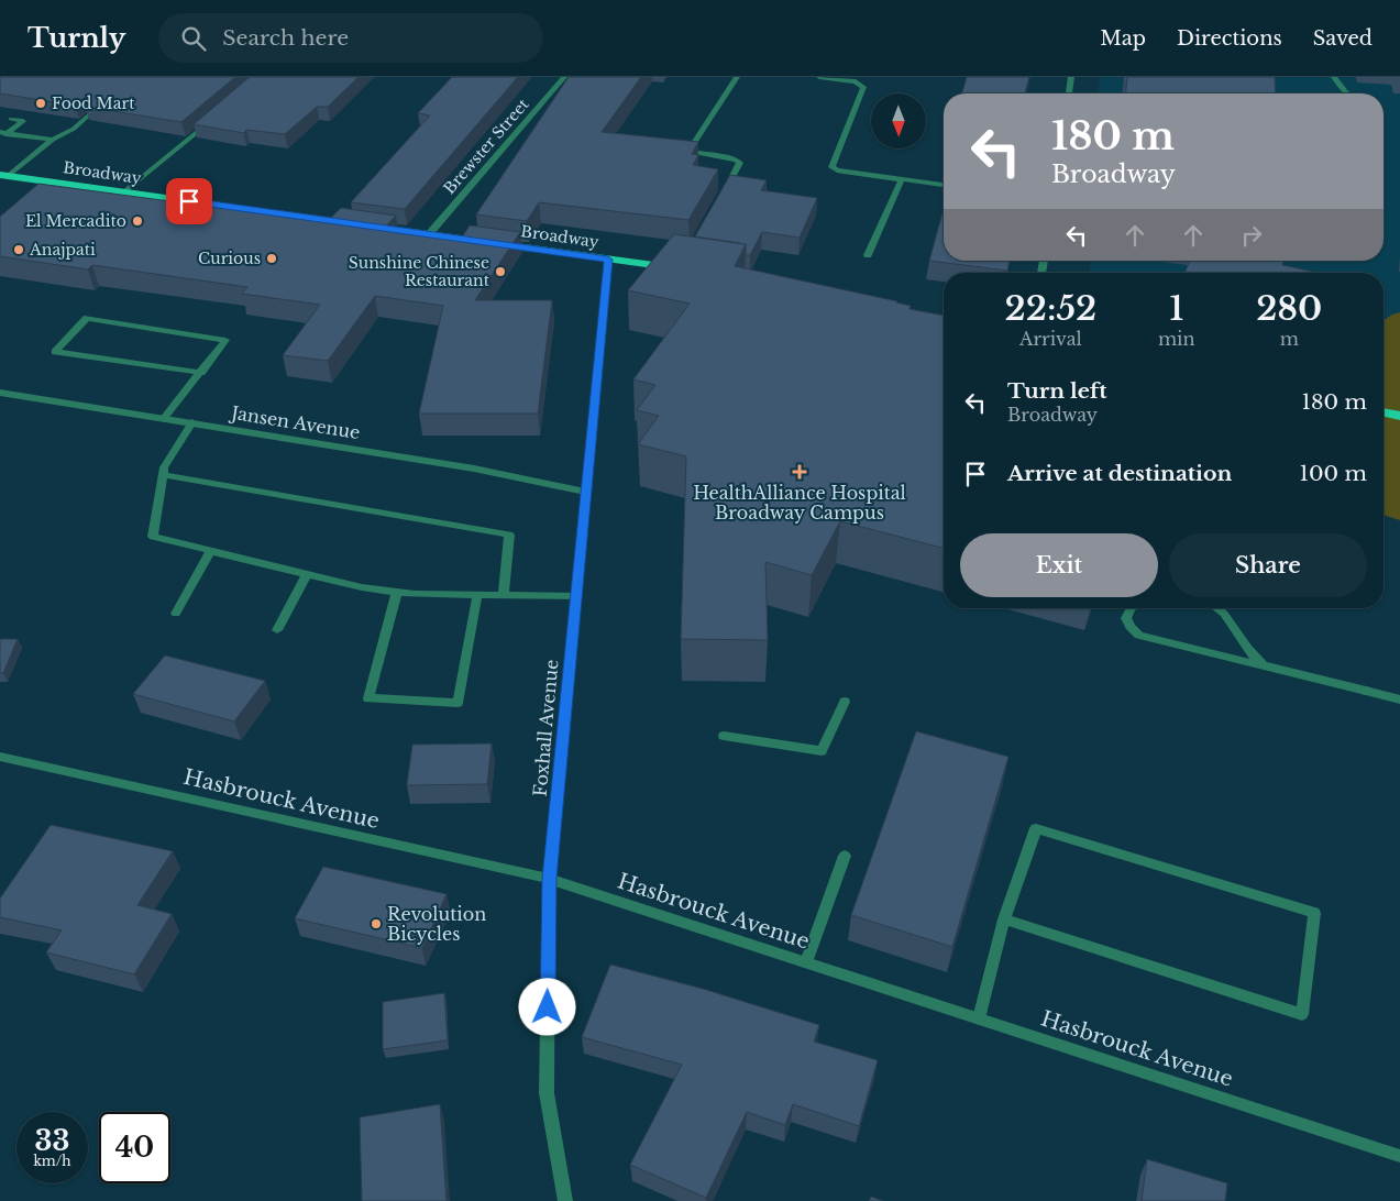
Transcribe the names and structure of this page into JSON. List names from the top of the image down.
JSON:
{
  "streets": {
    "highway": ["Broadway"],
    "street": [
      "Brewster Street",
      "Jansen Avenue",
      "Foxhall Avenue",
      "Hasbrouck Avenue"
    ]
  },
  "crossings": [
    ["Brewster Street", "Broadway"],
    ["Broadway", "Foxhall Avenue"],
    ["Jansen Avenue", "Foxhall Avenue"],
    ["Foxhall Avenue", "Hasbrouck Avenue"]
  ],
  "places": {
    "other": [
      "Food Mart",
      "El Mercadito",
      "Anajpati",
      "Curious",
      "Sunshine Chinese Restaurant",
      "Revolution Bicycles"
    ],
    "health": ["HealthAlliance Hospital Broadway Campus"]
  },
  "north": "bottom",
  "page": {
    "header": "Turnly",
    "search": "Search here",
    "nav": ["Map", "Directions", "Saved"],
    "turn": ["180 m", "Broadway"],
    "eta": [
      "22:52",
      "Arrival",
      "1",
      "min",
      "280",
      "m"
    ],
    "list": [
      {
        "name": "Turn left",
        "note": "Broadway",
        "value": "180 m"
      },
      {
        "name": "Arrive at destination",
        "value": "100 m"
      }
    ],
    "buttons": ["Exit", "Share"],
    "speed": "33 km/h",
    "limit": "40"
  }
}
